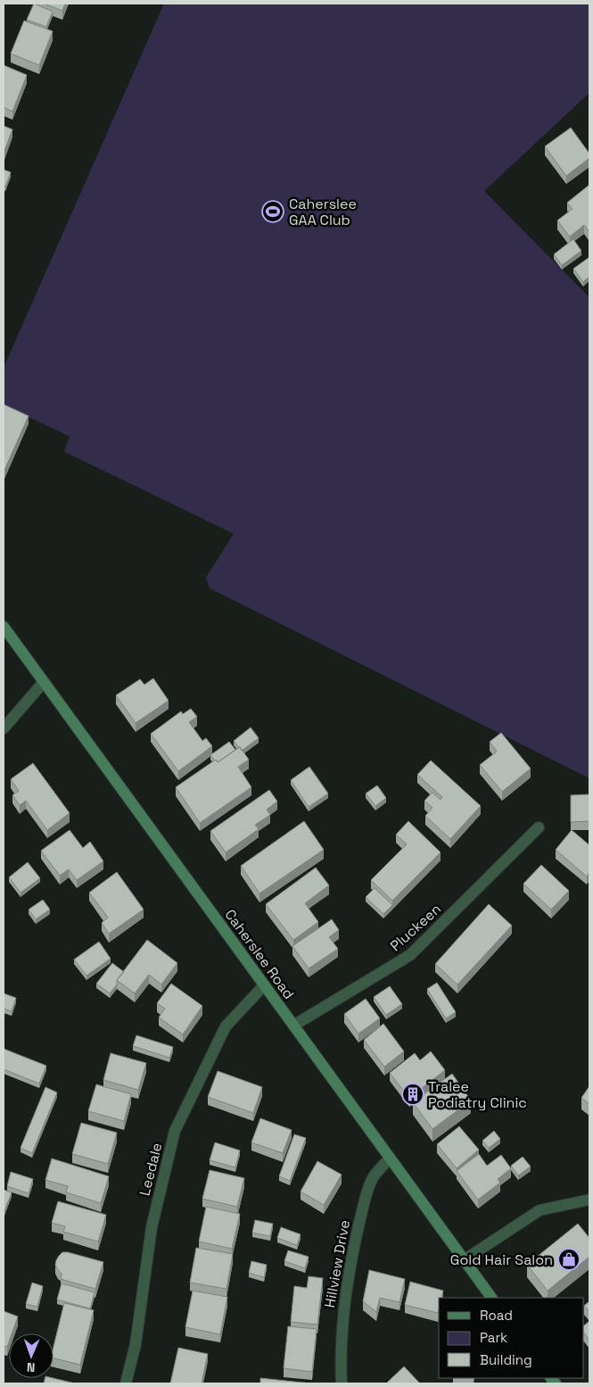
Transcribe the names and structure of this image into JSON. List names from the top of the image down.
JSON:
{
  "streets": {
    "main road": ["Caherslee Road"],
    "street": ["Pluckeen", "Leedale", "Hillview Drive"]
  },
  "crossings": [
    ["Pluckeen", "Caherslee Road"],
    ["Caherslee Road", "Leedale"],
    ["Caherslee Road", "Hillview Drive"]
  ],
  "places": {
    "sports": ["Caherslee GAA Club"],
    "building": ["Tralee Podiatry Clinic"],
    "shop": ["Gold Hair Salon"]
  },
  "legend": ["Road", "Park", "Building"],
  "north": "bottom"
}
